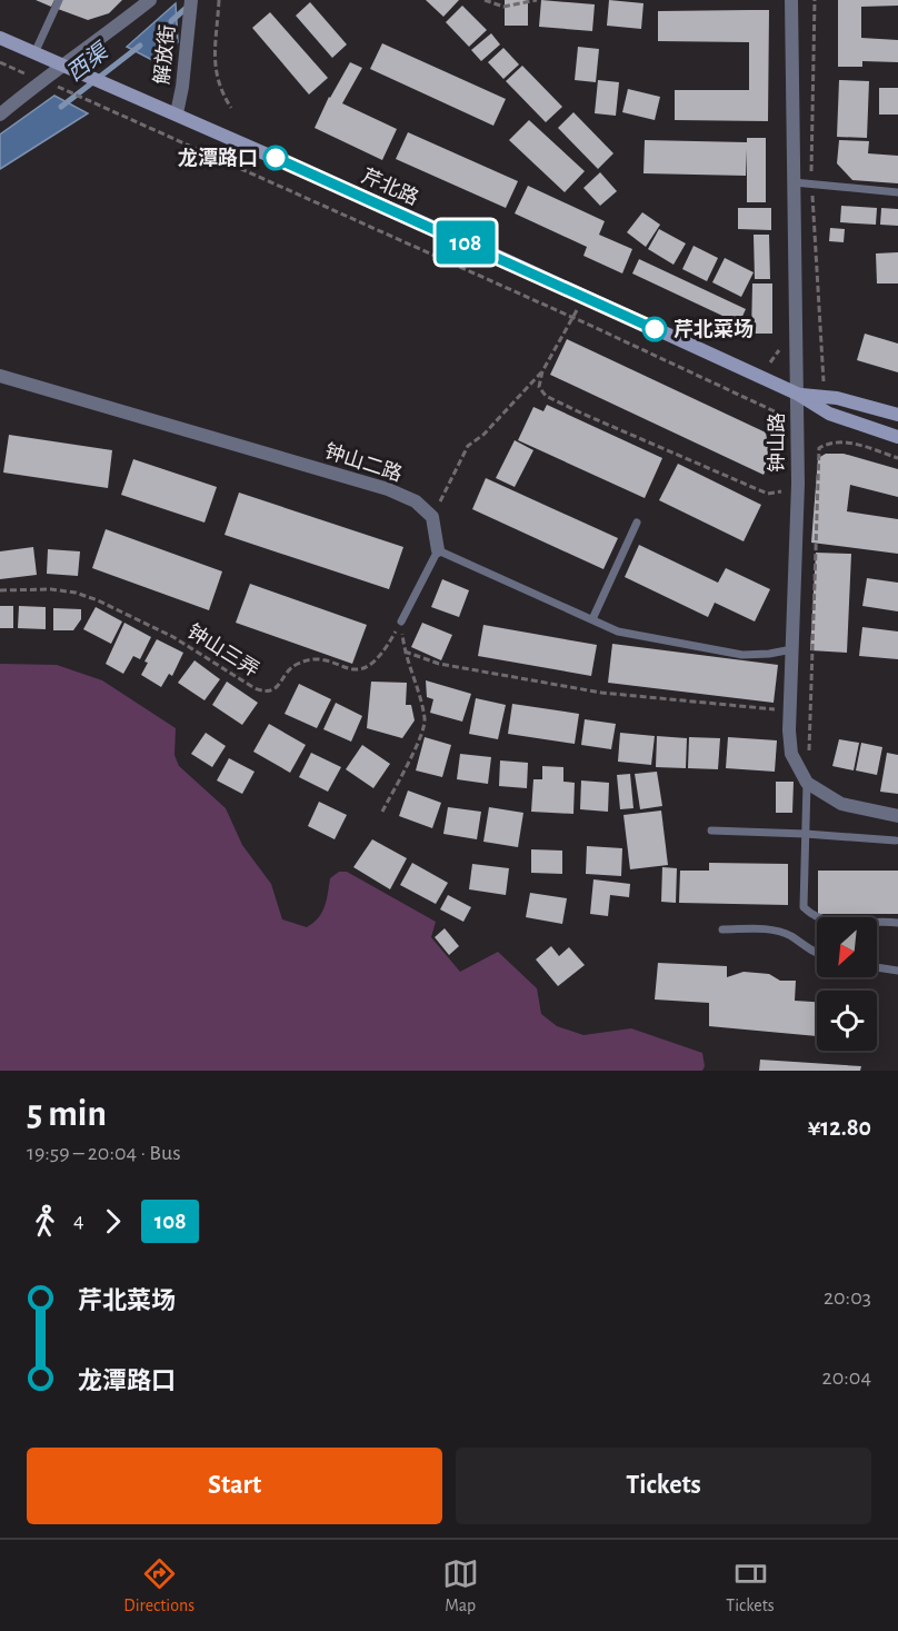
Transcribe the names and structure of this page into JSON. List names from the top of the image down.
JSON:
{
  "streets": {
    "main road": ["芹北路"],
    "street": ["解放街", "钟山路", "钟山二路"],
    "path": ["钟山三弄"]
  },
  "crossings": [
    ["解放街", "芹北路"],
    ["芹北路", "钟山路"]
  ],
  "water": ["西渠"],
  "places": ["龙潭路口", "芹北菜场"],
  "lines": ["bus line 108"],
  "north": "bottom left",
  "page": {
    "on_map": "108",
    "heading": ["5 min", "19:59 – 20:04 · Bus", "¥12.80"],
    "legs": ["4", "108"],
    "list": [
      {
        "name": "芹北菜场",
        "value": "20:03"
      },
      {
        "name": "龙潭路口",
        "value": "20:04"
      }
    ],
    "buttons": ["Start", "Tickets"],
    "tabs": ["Directions", "Map", "Tickets"]
  }
}
